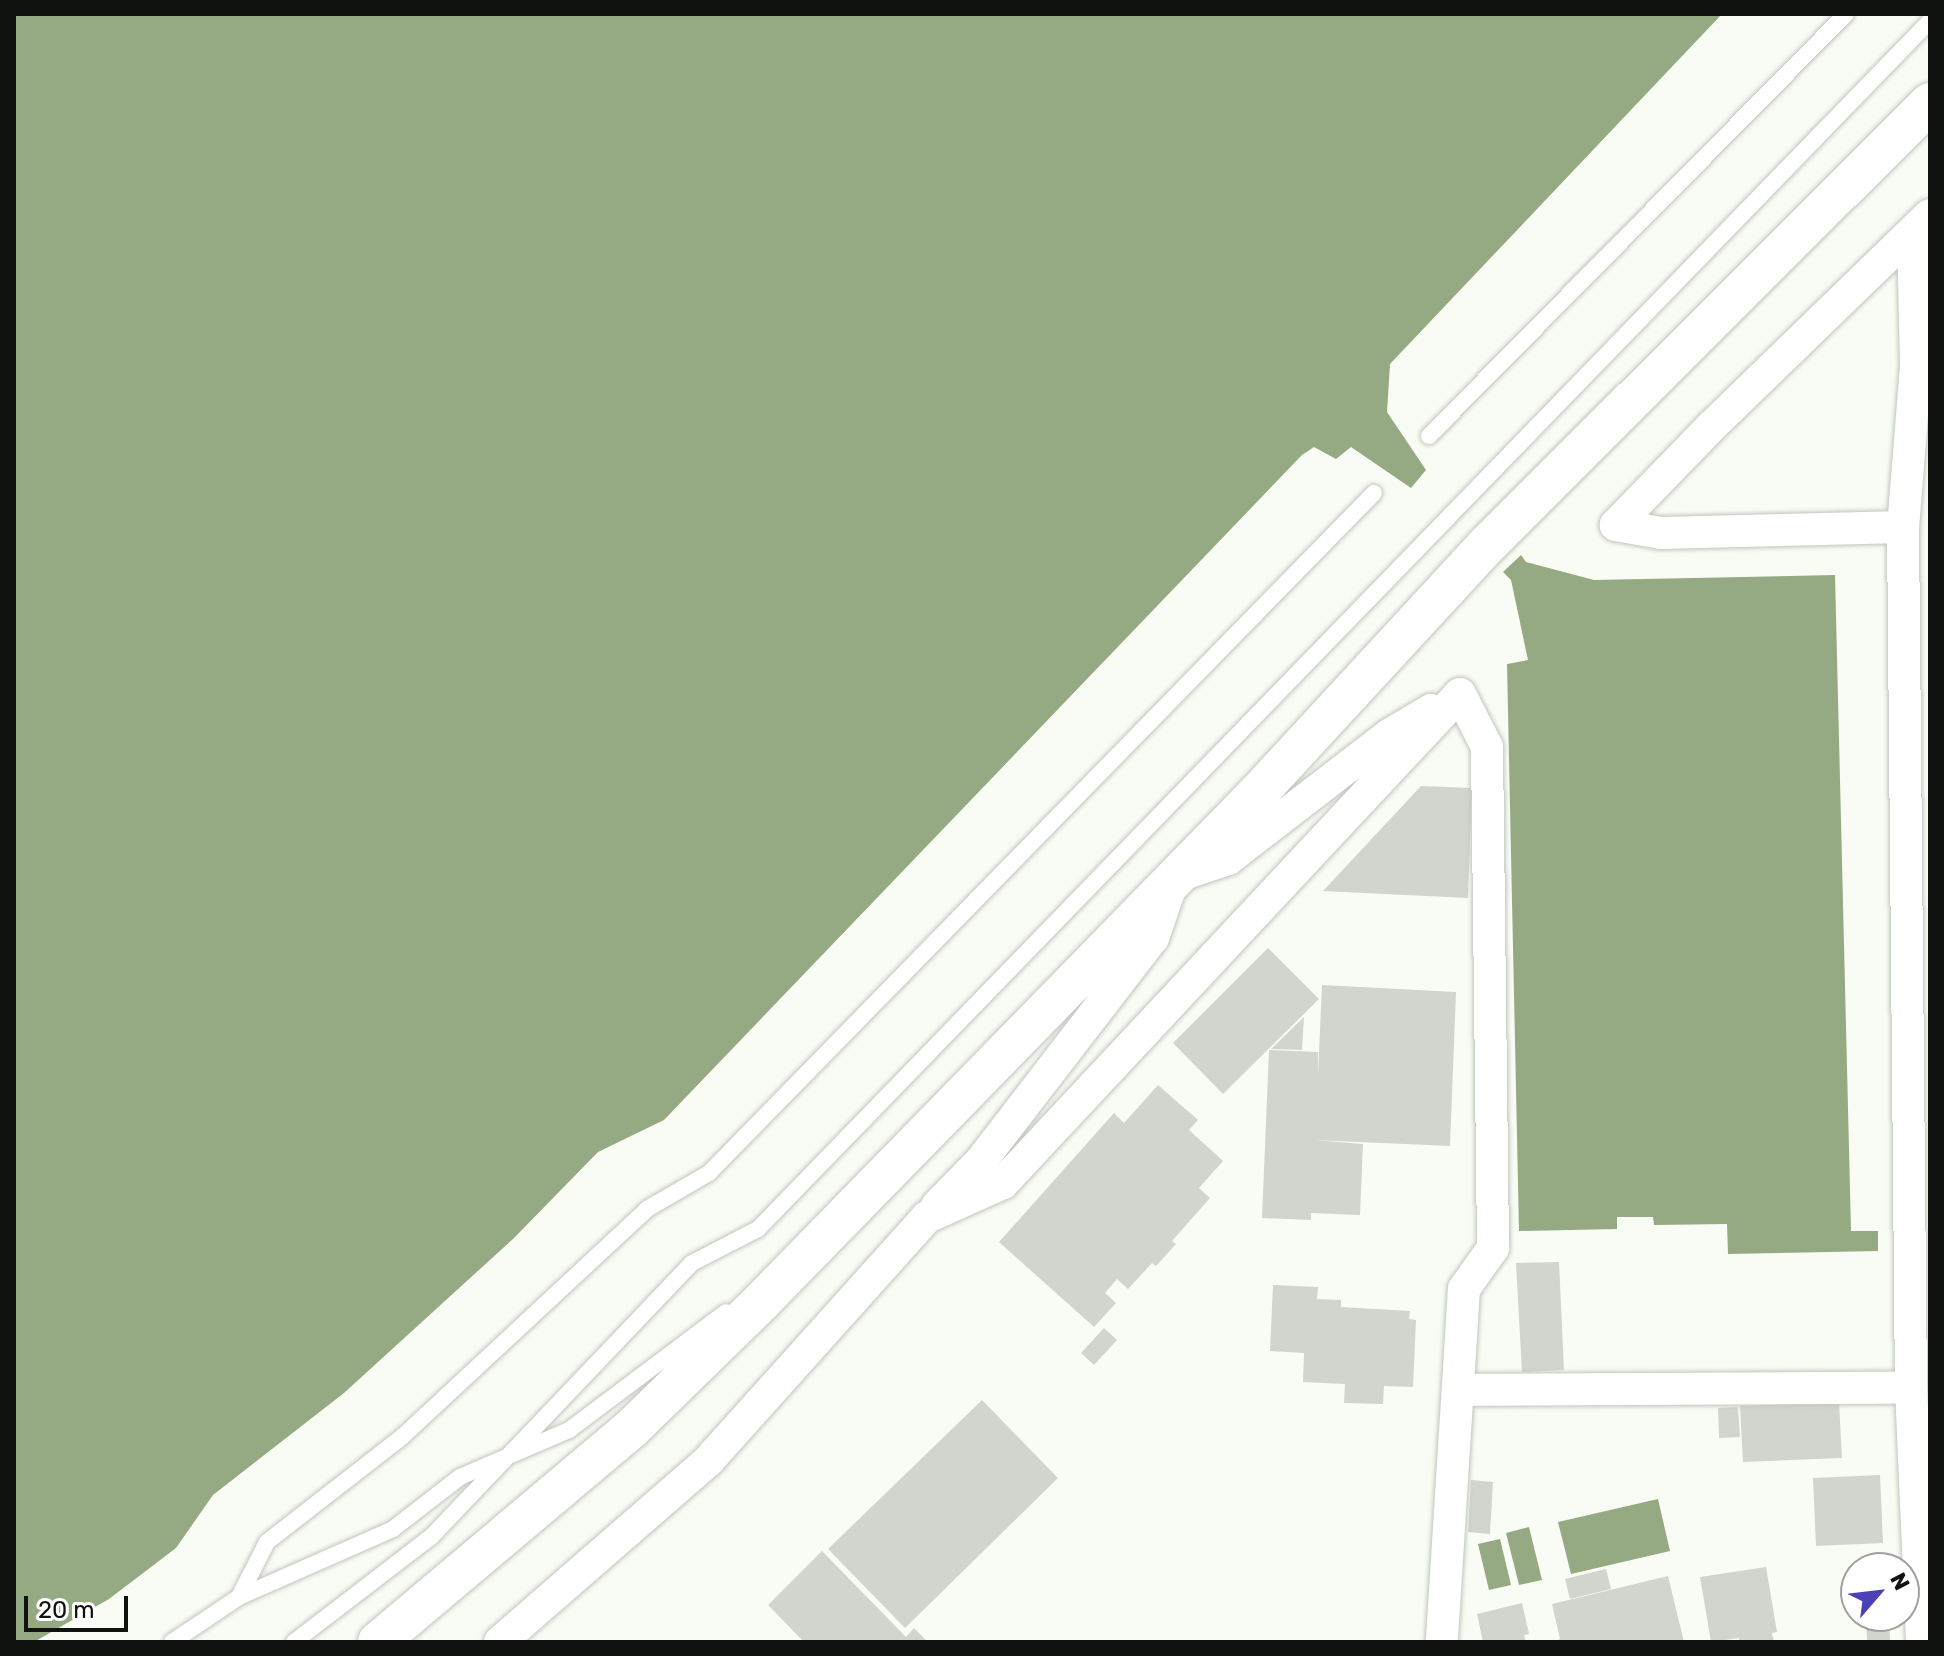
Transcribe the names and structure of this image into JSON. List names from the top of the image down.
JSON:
{
  "scale_bar": "20 m",
  "north": "top right"
}
